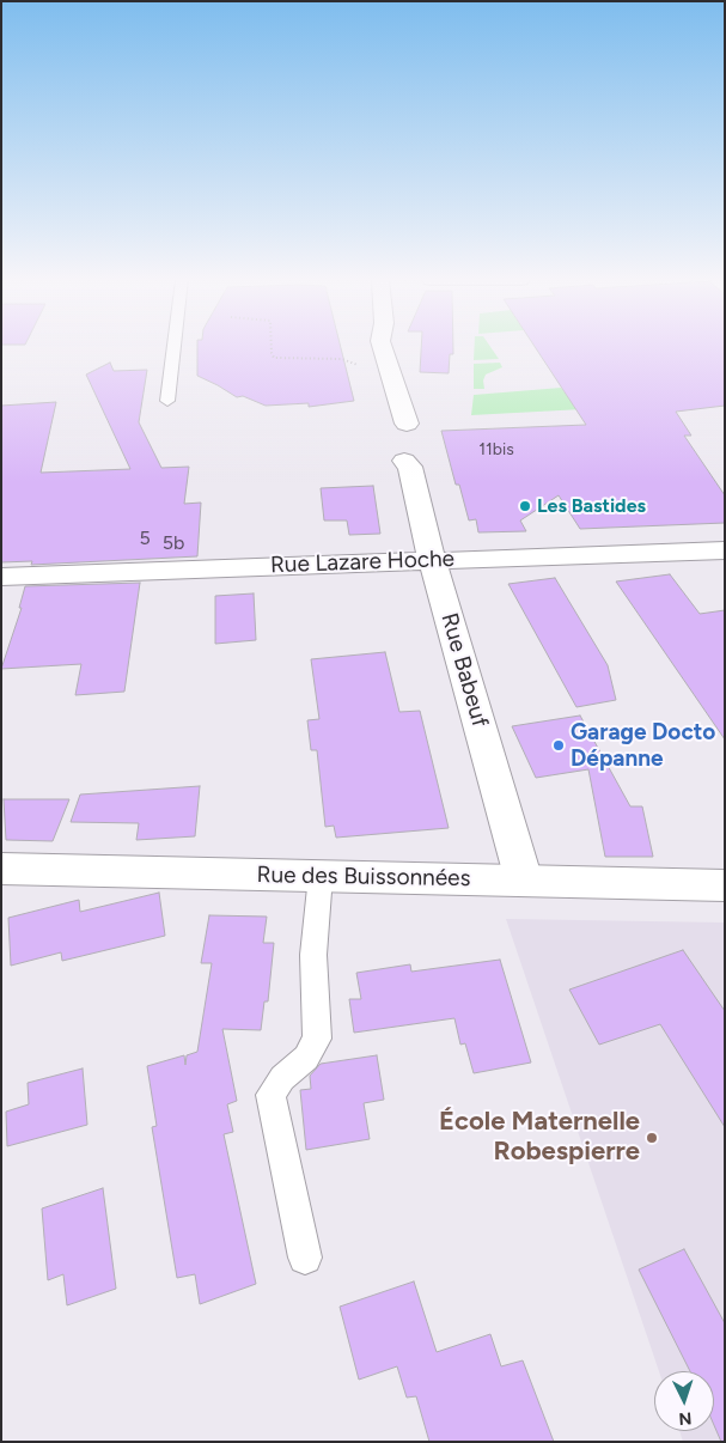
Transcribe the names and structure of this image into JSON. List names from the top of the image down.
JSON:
{
  "streets": {
    "street": ["Rue Lazare Hoche", "Rue Babeuf", "Rue des Buissonnées"]
  },
  "crossings": [
    ["Rue Lazare Hoche", "Rue Babeuf"],
    ["Rue Babeuf", "Rue des Buissonnées"]
  ],
  "places": ["Les Bastides", "Garage Docto Dépanne", "École Maternelle Robespierre"],
  "house_numbers": ["11bis", "5", "5b"],
  "north": "bottom"
}
